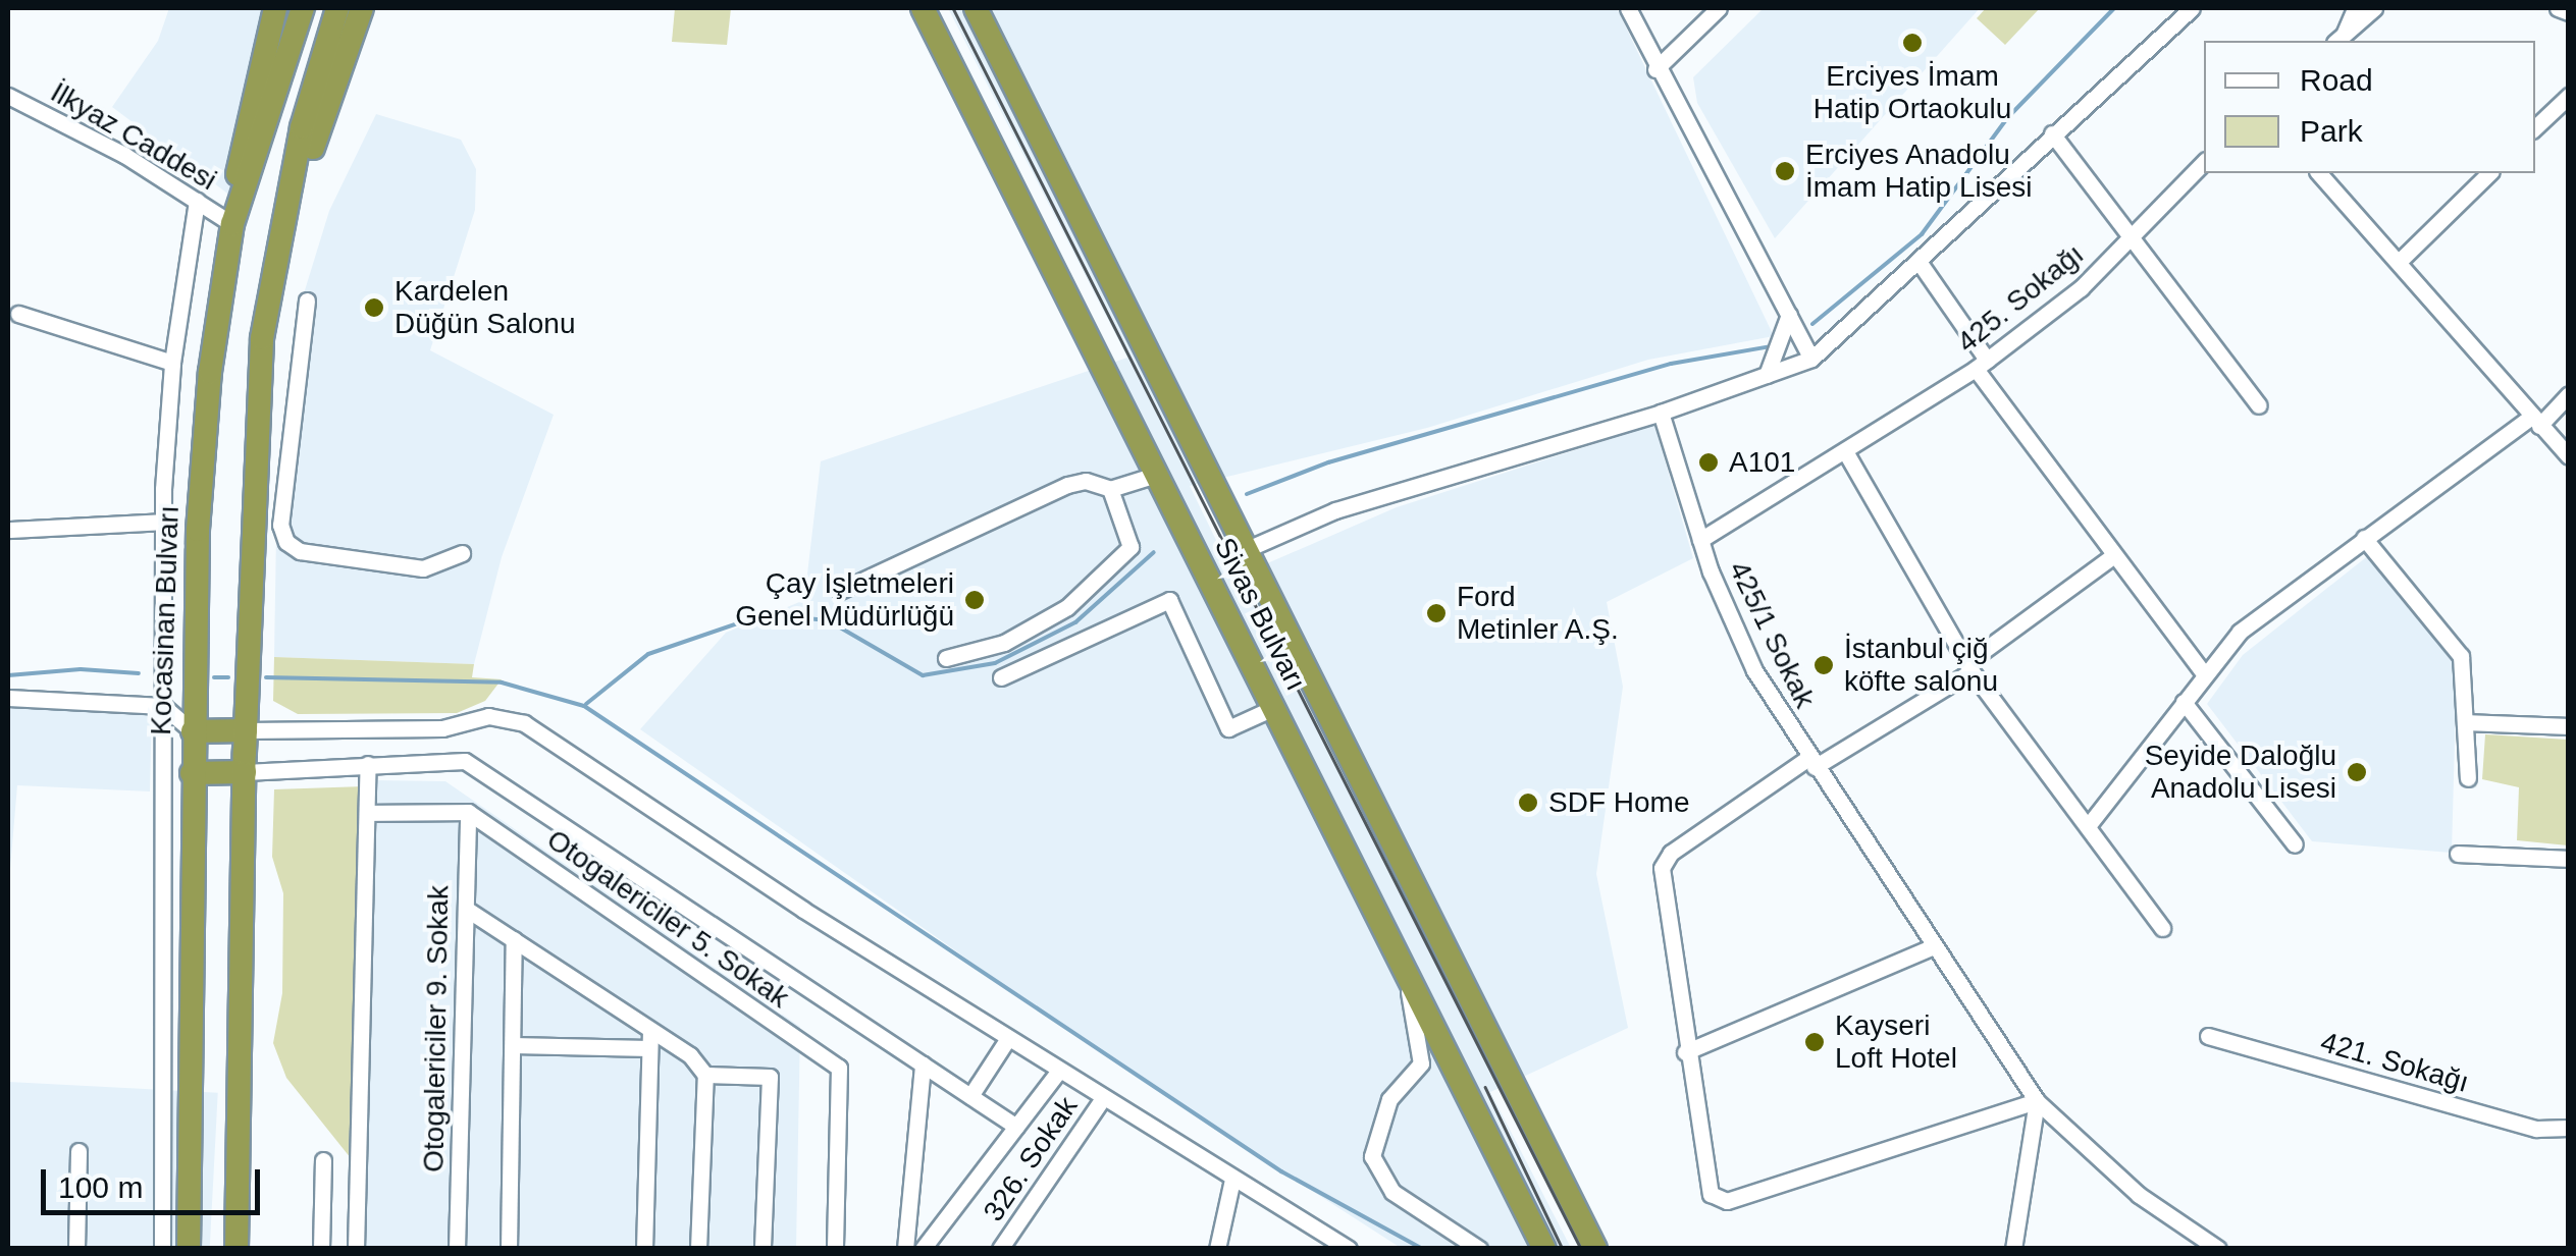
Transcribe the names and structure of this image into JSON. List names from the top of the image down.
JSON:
{
  "streets": {
    "highway": ["Sivas Bulvarı", "Kocasinan Bulvarı"],
    "street": [
      "İlkyaz Caddesi",
      "425. Sokağı",
      "425/1 Sokak",
      "Otogalericiler 5. Sokak",
      "Otogalericiler 9. Sokak",
      "421. Sokağı",
      "326. Sokak"
    ]
  },
  "crossings": [
    ["İlkyaz Caddesi", "Kocasinan Bulvarı"],
    ["425. Sokağı", "425/1 Sokak"],
    ["Otogalericiler 5. Sokak", "Otogalericiler 9. Sokak"]
  ],
  "places": [
    "Erciyes İmam Hatip Ortaokulu",
    "Erciyes Anadolu İmam Hatip Lisesi",
    "Kardelen Düğün Salonu",
    "A101",
    "Çay İşletmeleri Genel Müdürlüğü",
    "Ford Metinler A.Ş.",
    "İstanbul çiğ köfte salonu",
    "Seyide Daloğlu Anadolu Lisesi",
    "SDF Home",
    "Kayseri Loft Hotel"
  ],
  "legend": ["Road", "Park"],
  "scale_bar": "100 m"
}
